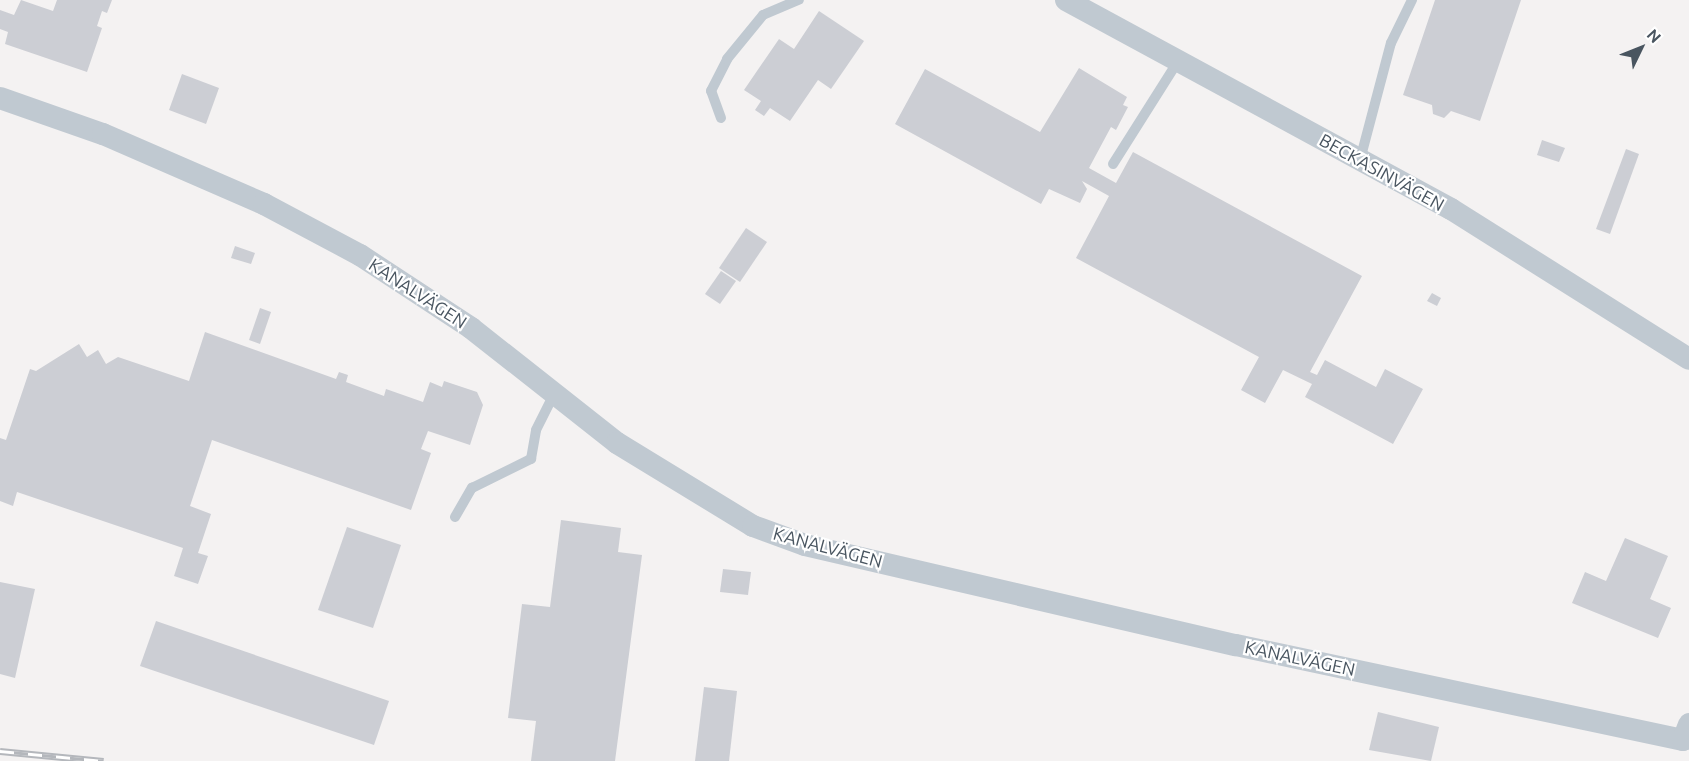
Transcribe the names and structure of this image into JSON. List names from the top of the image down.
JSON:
{
  "streets": {
    "street": ["BECKASINVÄGEN", "KANALVÄGEN"]
  },
  "north": "top right"
}
